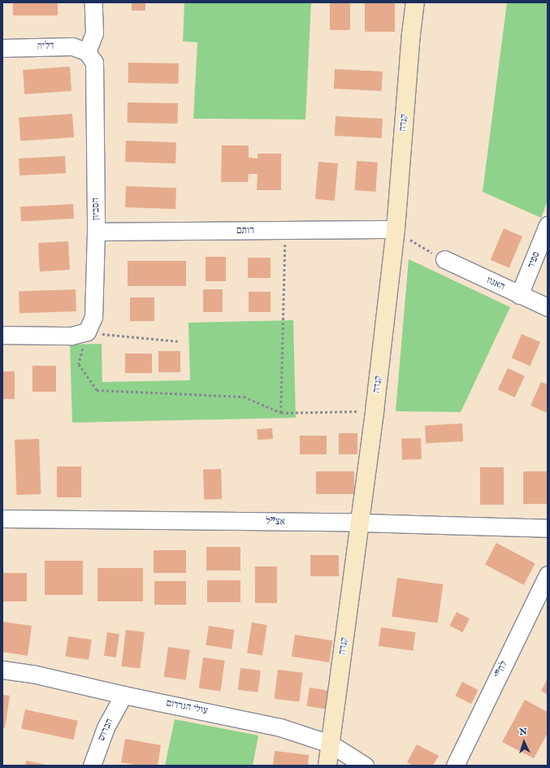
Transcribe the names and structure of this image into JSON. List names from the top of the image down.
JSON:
{
  "streets": {
    "street": [
      "דליה",
      "קנדה",
      "הסביון",
      "רותם",
      "ספיר",
      "האגוז",
      "אצ\"ל",
      "לח\"י",
      "עולי הגרדום",
      "הברוש"
    ]
  },
  "crossings": [
    ["דליה", "הסביון"],
    ["קנדה", "רותם"],
    ["קנדה", "אצ\"ל"],
    ["קנדה", "עולי הגרדום"],
    ["הסביון", "רותם"],
    ["ספיר", "האגוז"],
    ["עולי הגרדום", "הברוש"]
  ],
  "north": "top"
}
